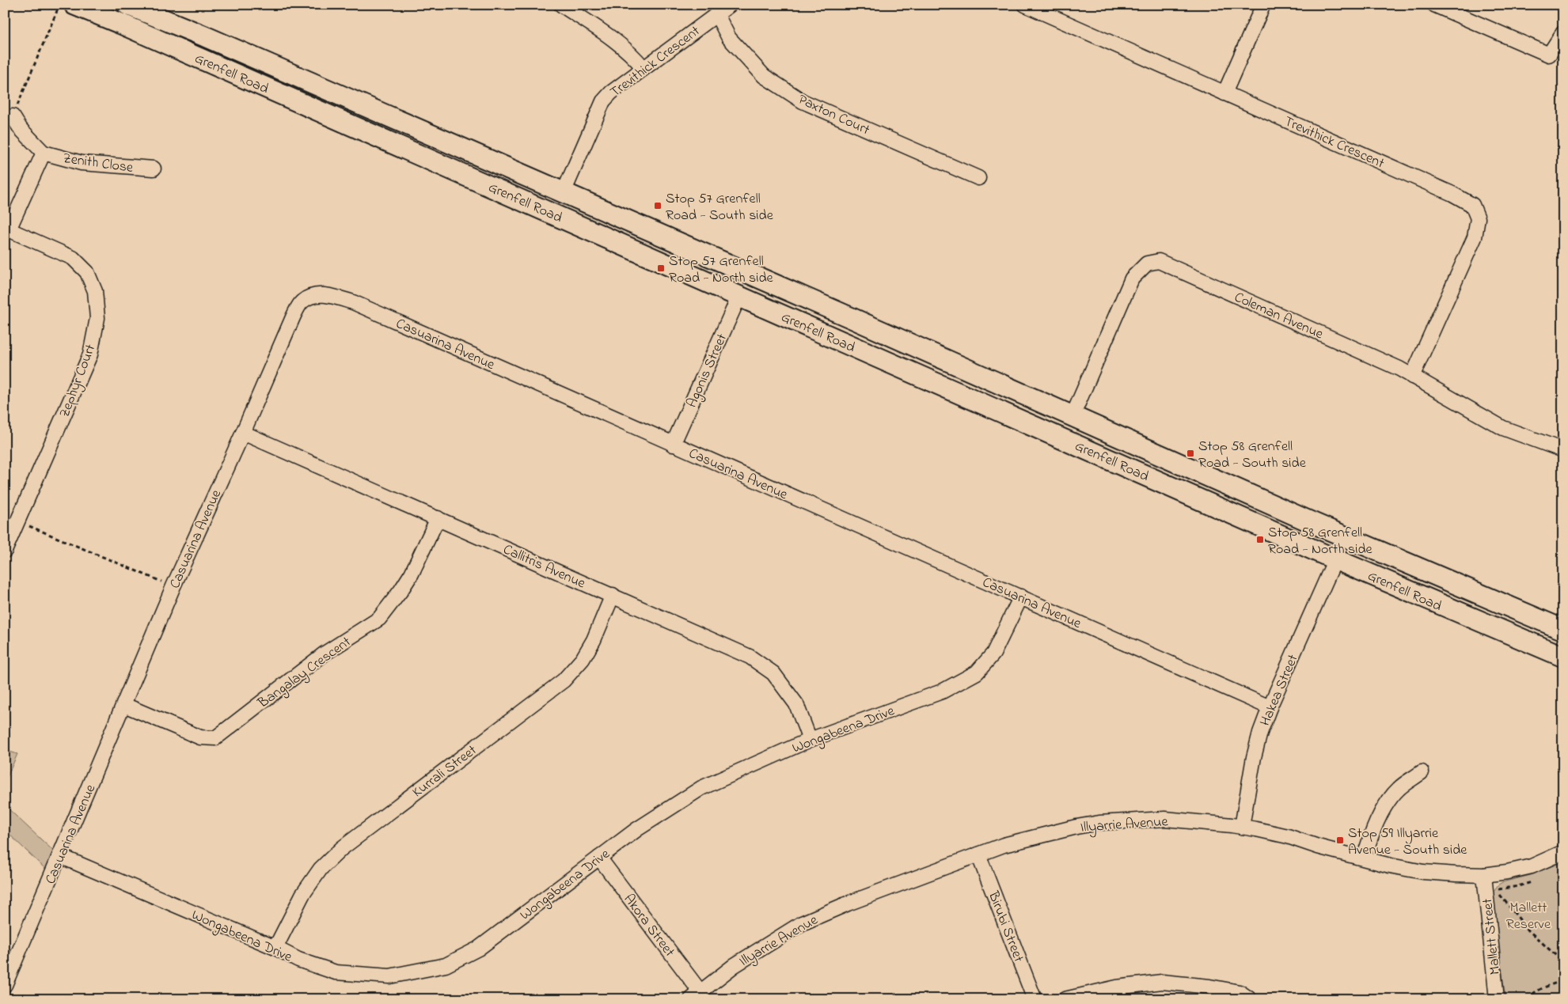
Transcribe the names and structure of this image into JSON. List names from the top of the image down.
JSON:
{
  "streets": {
    "main road": ["Grenfell Road"],
    "street": [
      "Trevithick Crescent",
      "Paxton Court",
      "Zenith Close",
      "Coleman Avenue",
      "Casuarina Avenue",
      "Agonis Street",
      "Zephyr Court",
      "Callitris Avenue",
      "Bangalay Crescent",
      "Hakea Street",
      "Wongabeena Drive",
      "Kurrali Street",
      "Illyarrie Avenue",
      "Akora Street",
      "Birubi Street",
      "Mallett Street"
    ]
  },
  "crossings": [
    ["Trevithick Crescent", "Grenfell Road"],
    ["Trevithick Crescent", "Paxton Court"],
    ["Trevithick Crescent", "Coleman Avenue"],
    ["Grenfell Road", "Coleman Avenue"],
    ["Grenfell Road", "Agonis Street"],
    ["Grenfell Road", "Hakea Street"],
    ["Zenith Close", "Zephyr Court"],
    ["Casuarina Avenue", "Agonis Street"],
    ["Casuarina Avenue", "Callitris Avenue"],
    ["Casuarina Avenue", "Bangalay Crescent"],
    ["Casuarina Avenue", "Hakea Street"],
    ["Casuarina Avenue", "Wongabeena Drive"],
    ["Callitris Avenue", "Bangalay Crescent"],
    ["Callitris Avenue", "Wongabeena Drive"],
    ["Callitris Avenue", "Kurrali Street"],
    ["Hakea Street", "Illyarrie Avenue"],
    ["Wongabeena Drive", "Kurrali Street"],
    ["Wongabeena Drive", "Akora Street"],
    ["Illyarrie Avenue", "Akora Street"],
    ["Illyarrie Avenue", "Birubi Street"],
    ["Illyarrie Avenue", "Mallett Street"]
  ],
  "parks": ["Mallett Reserve"],
  "places": {
    "transit": [
      "Stop 57 Grenfell Road - South side",
      "Stop 57 Grenfell Road - North side",
      "Stop 58 Grenfell Road - South side",
      "Stop 58 Grenfell Road - North side",
      "Stop 59 Illyarrie Avenue - South side"
    ]
  }
}
